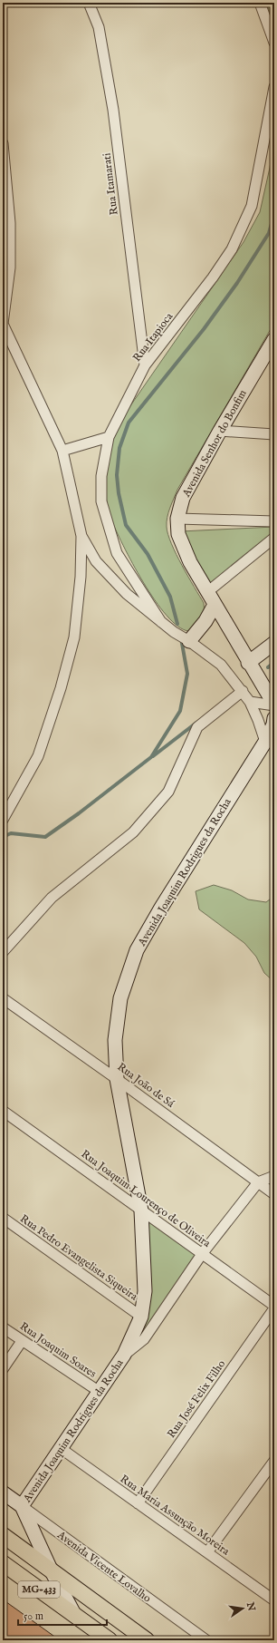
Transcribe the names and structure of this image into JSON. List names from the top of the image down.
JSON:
{
  "streets": {
    "main road": ["MG-433"],
    "street": [
      "Rua Itamarati",
      "Rua Itapioca",
      "Avenida Senhor do Bonfim",
      "Avenida Joaquim Rodrigues da Rocha",
      "Rua João de Sá",
      "Rua Joaquim Lourenço de Oliveira",
      "Rua Pedro Evangelista Siqueira",
      "Rua Joaquim Soares",
      "Rua José Felix Filho",
      "Rua Maria Assunção Moreira",
      "Avenida Vicente Lovalho"
    ]
  },
  "crossings": [
    ["Rua Itamarati", "Rua Itapioca"],
    ["Avenida Joaquim Rodrigues da Rocha", "Rua João de Sá"],
    ["Avenida Joaquim Rodrigues da Rocha", "Rua Joaquim Lourenço de Oliveira"],
    ["Avenida Joaquim Rodrigues da Rocha", "Rua Pedro Evangelista Siqueira"],
    ["Avenida Joaquim Rodrigues da Rocha", "Rua Joaquim Soares"],
    ["Avenida Joaquim Rodrigues da Rocha", "Rua Maria Assunção Moreira"],
    ["Avenida Joaquim Rodrigues da Rocha", "Avenida Vicente Lovalho"],
    ["Rua Joaquim Lourenço de Oliveira", "Rua José Felix Filho"],
    ["Rua José Felix Filho", "Rua Maria Assunção Moreira"]
  ],
  "scale_bar": "50 m",
  "north": "right"
}
